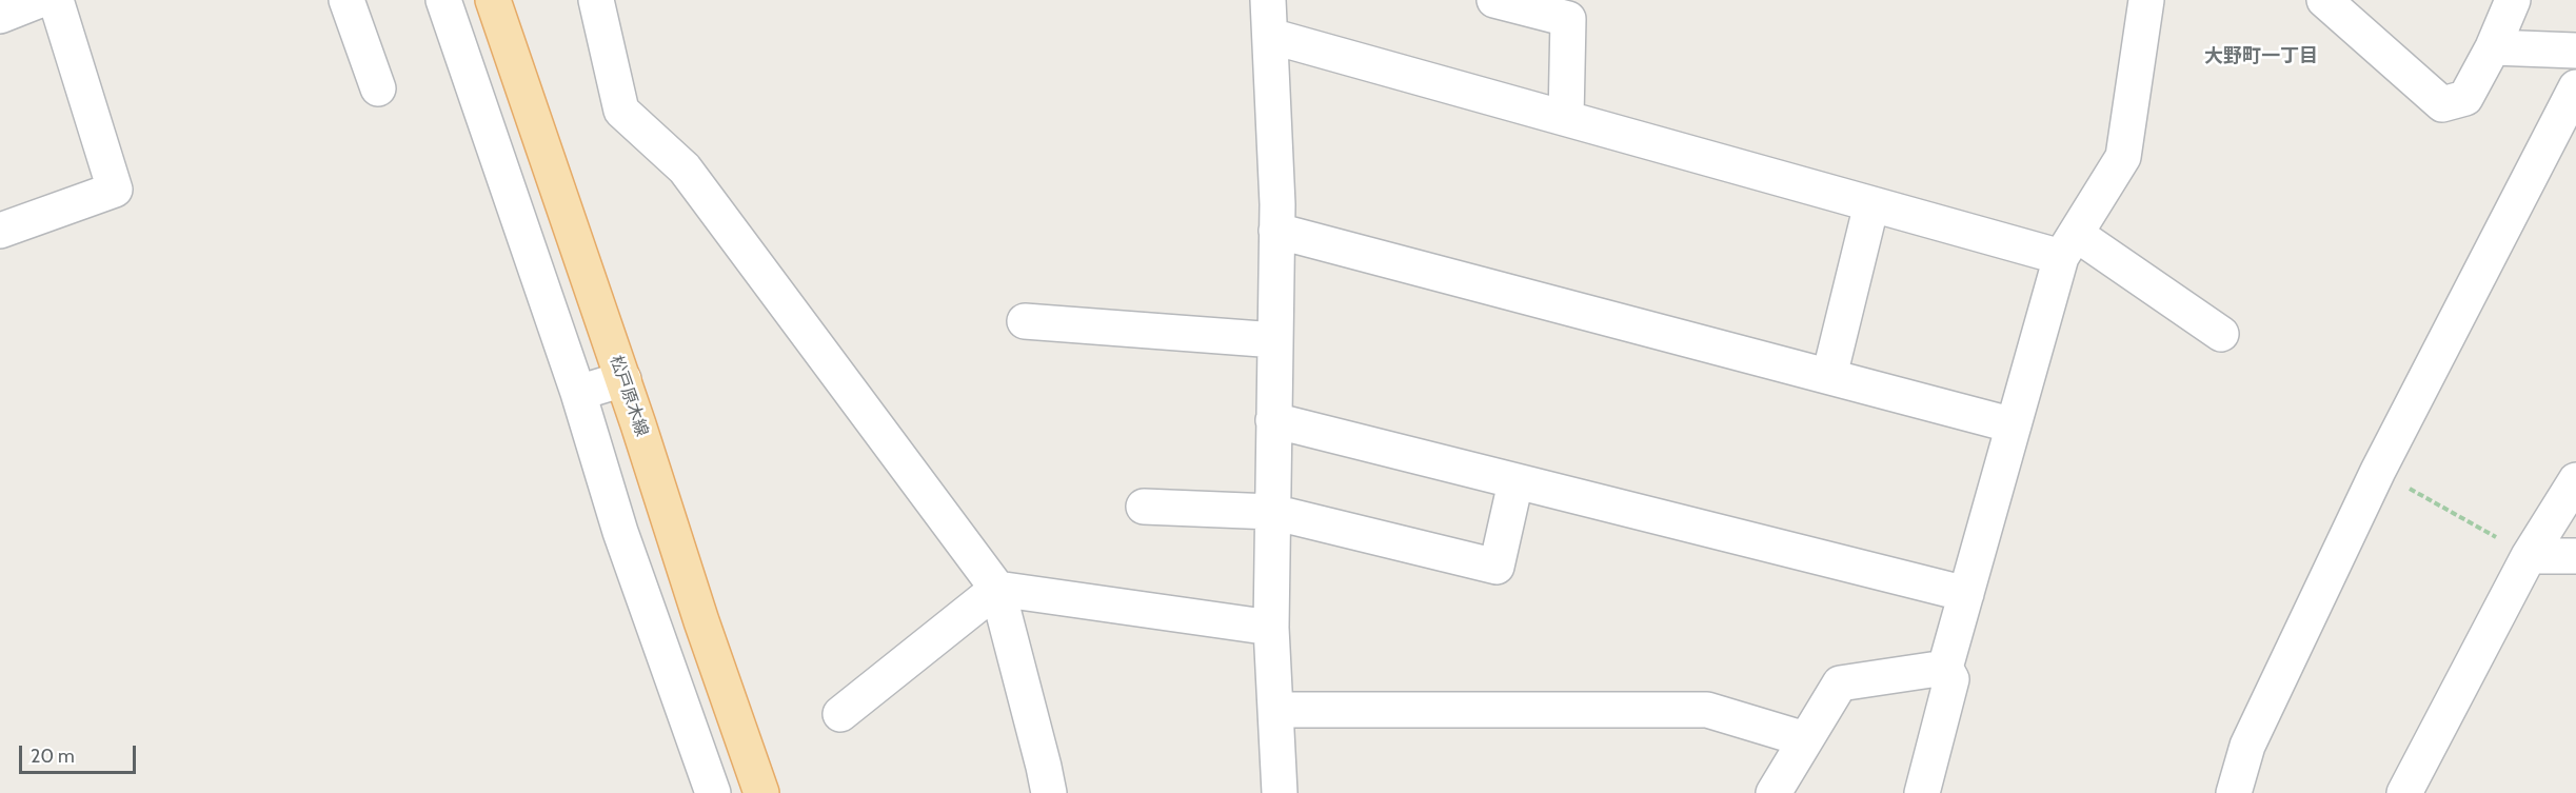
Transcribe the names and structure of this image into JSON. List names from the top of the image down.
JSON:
{
  "streets": {
    "main road": ["松戸原木線"]
  },
  "districts": ["大野町一丁目"],
  "scale_bar": "20 m"
}
